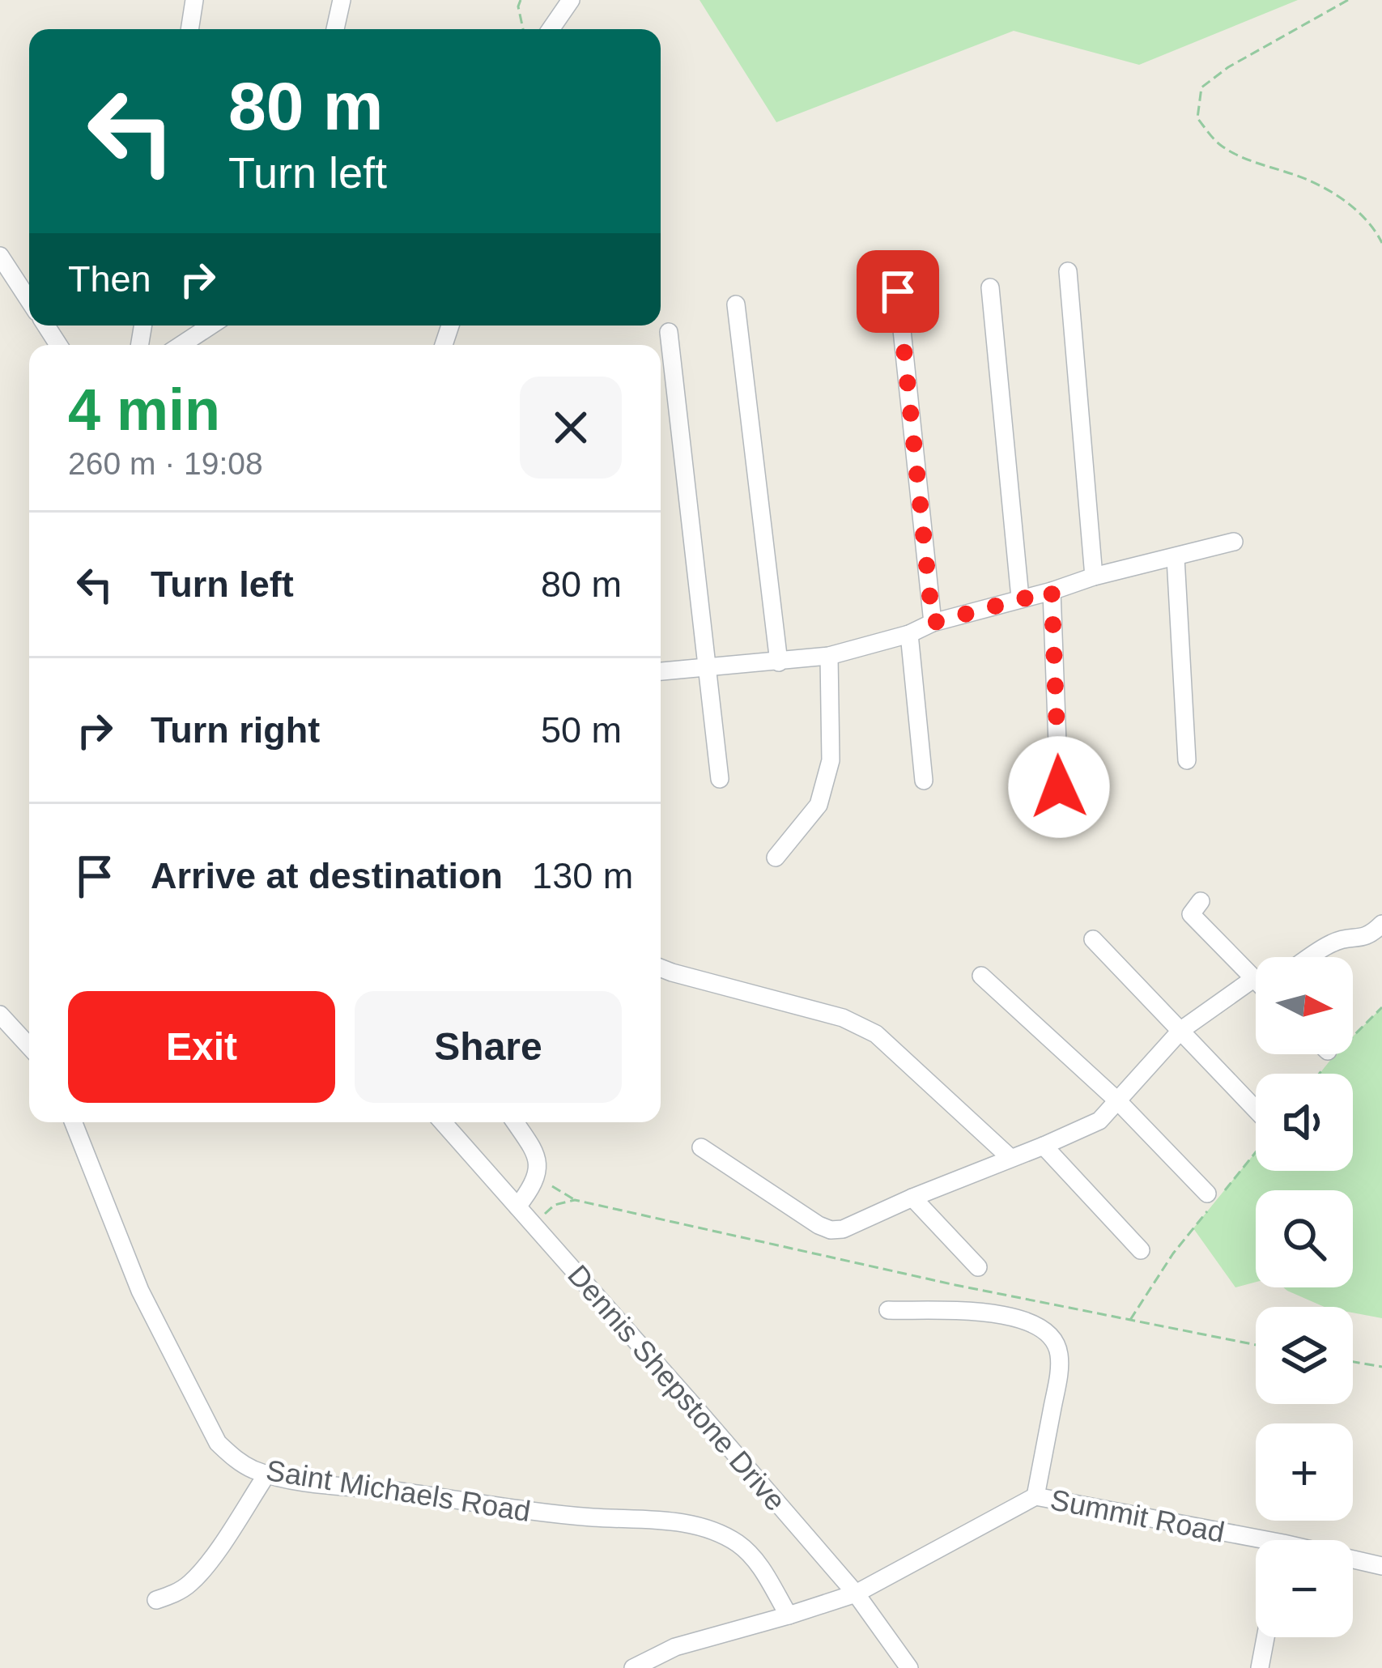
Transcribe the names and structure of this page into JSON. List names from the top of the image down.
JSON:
{
  "streets": {
    "street": ["Dennis Shepstone Drive", "Saint Michaels Road", "Summit Road"]
  },
  "crossings": [
    ["Dennis Shepstone Drive", "Summit Road"],
    ["Saint Michaels Road", "Summit Road"]
  ],
  "north": "right",
  "page": {
    "turn": ["80 m", "Turn left"],
    "then": "Then",
    "heading": ["4 min", "260 m · 19:08"],
    "list": [
      {
        "name": "Turn left",
        "value": "80 m"
      },
      {
        "name": "Turn right",
        "value": "50 m"
      },
      {
        "name": "Arrive at destination",
        "value": "130 m"
      }
    ],
    "map_buttons": ["+", "−"],
    "buttons": ["Exit", "Share"]
  }
}
